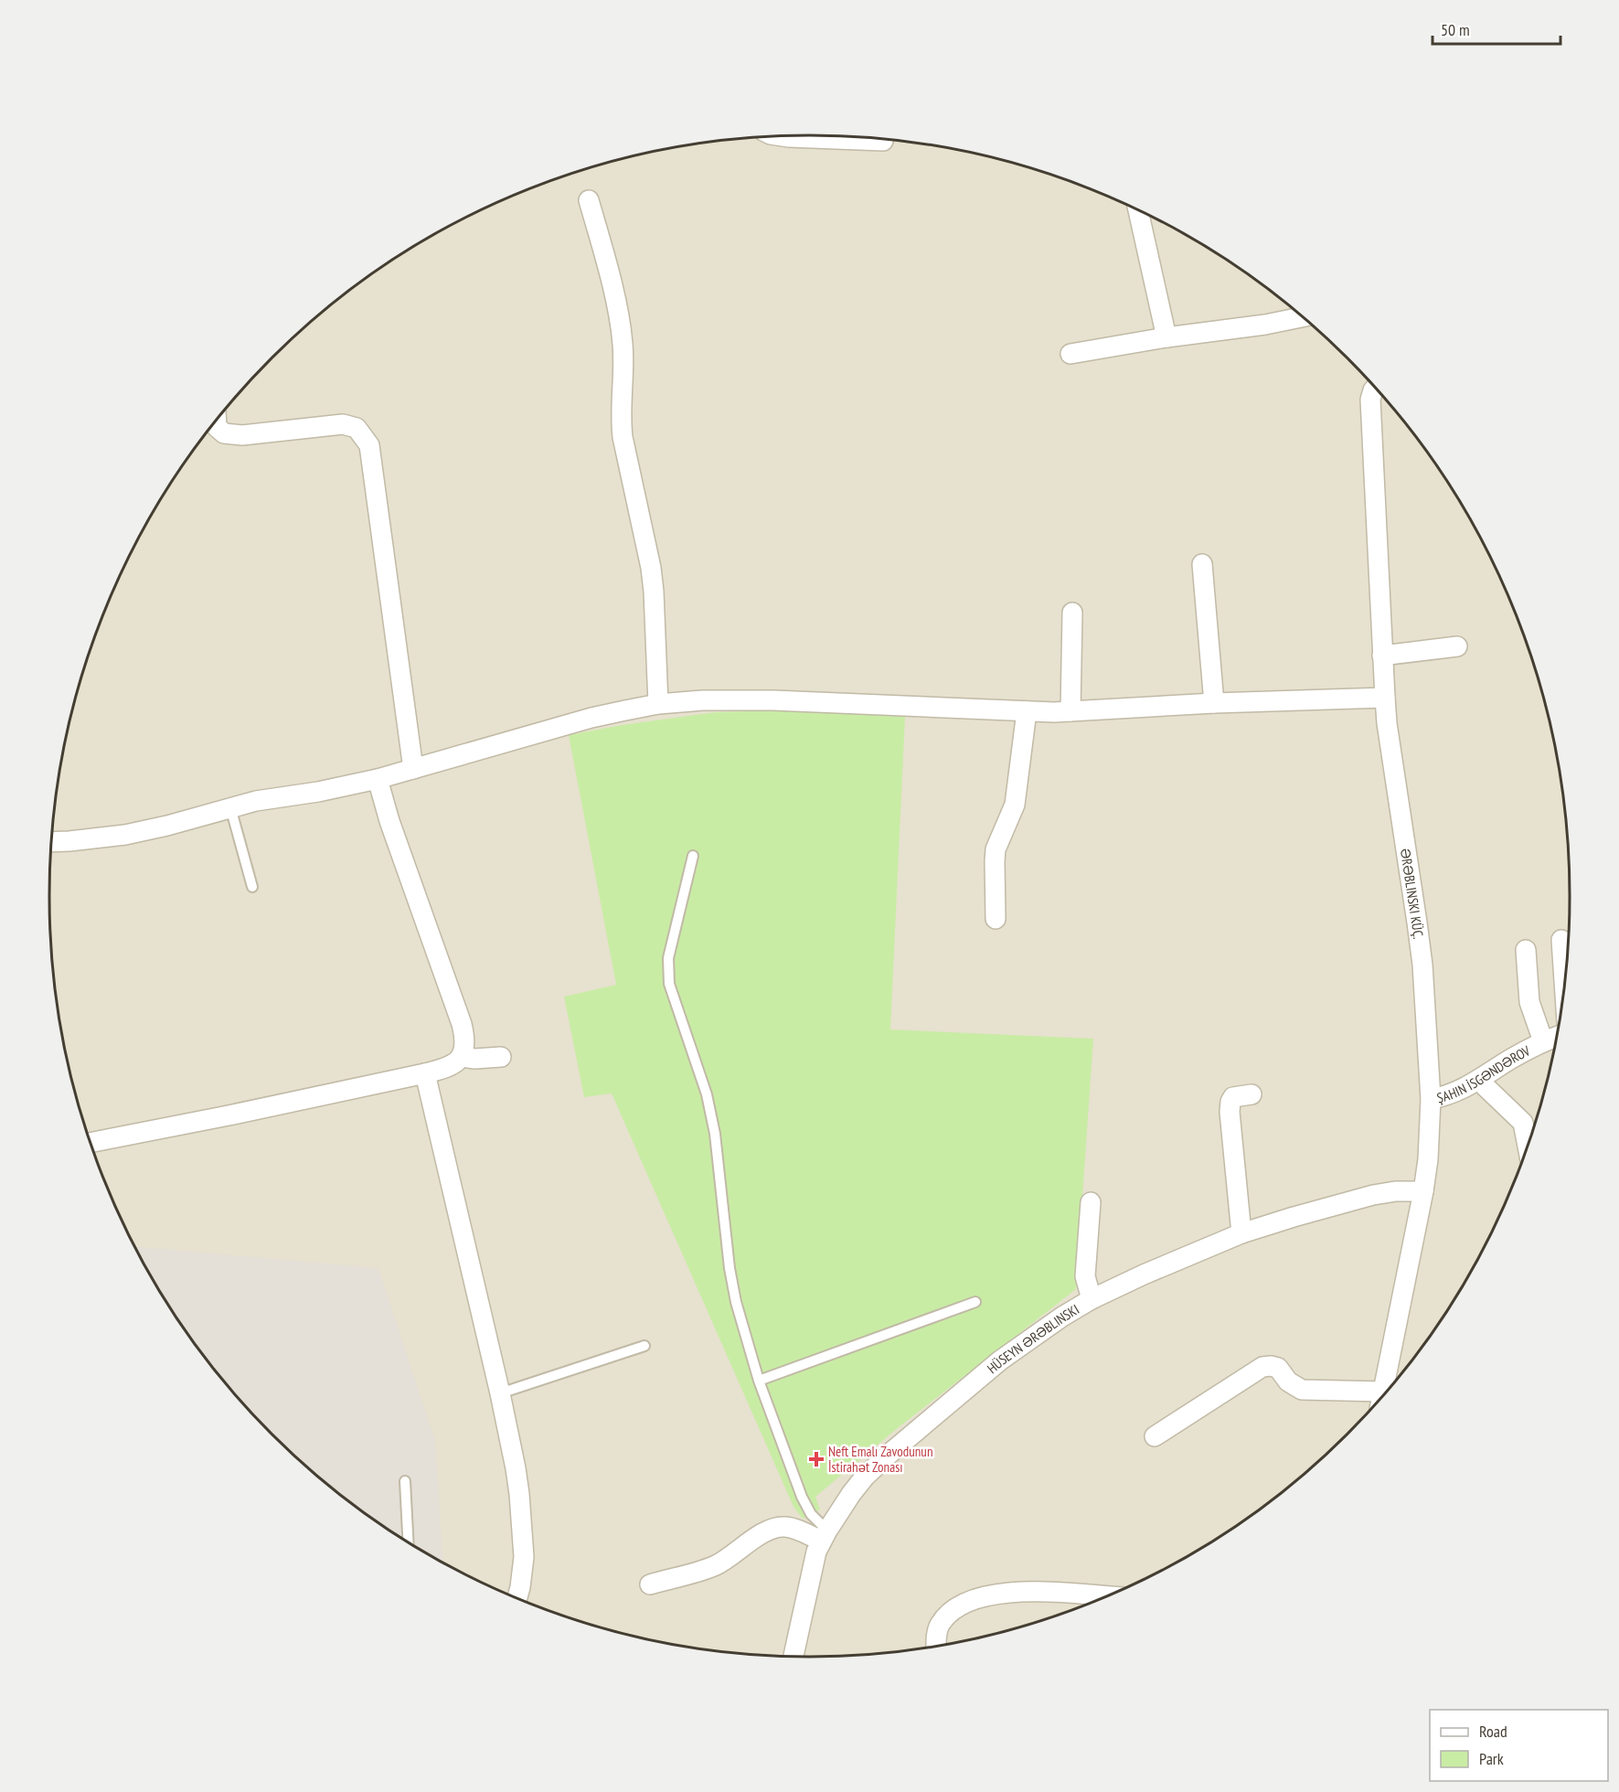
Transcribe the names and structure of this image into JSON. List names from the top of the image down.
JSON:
{
  "streets": {
    "street": ["ƏRƏBLINSKI KÜÇ.", "ŞAHIN İSGƏNDƏROV", "HÜSEYN ƏRƏBLINSKI"]
  },
  "crossings": [
    ["ƏRƏBLINSKI KÜÇ.", "ŞAHIN İSGƏNDƏROV"],
    ["ƏRƏBLINSKI KÜÇ.", "HÜSEYN ƏRƏBLINSKI"]
  ],
  "places": {
    "health": ["Neft Emalı Zavodunun İstirahət Zonası"]
  },
  "legend": ["Road", "Park"],
  "scale_bar": "50 m"
}
